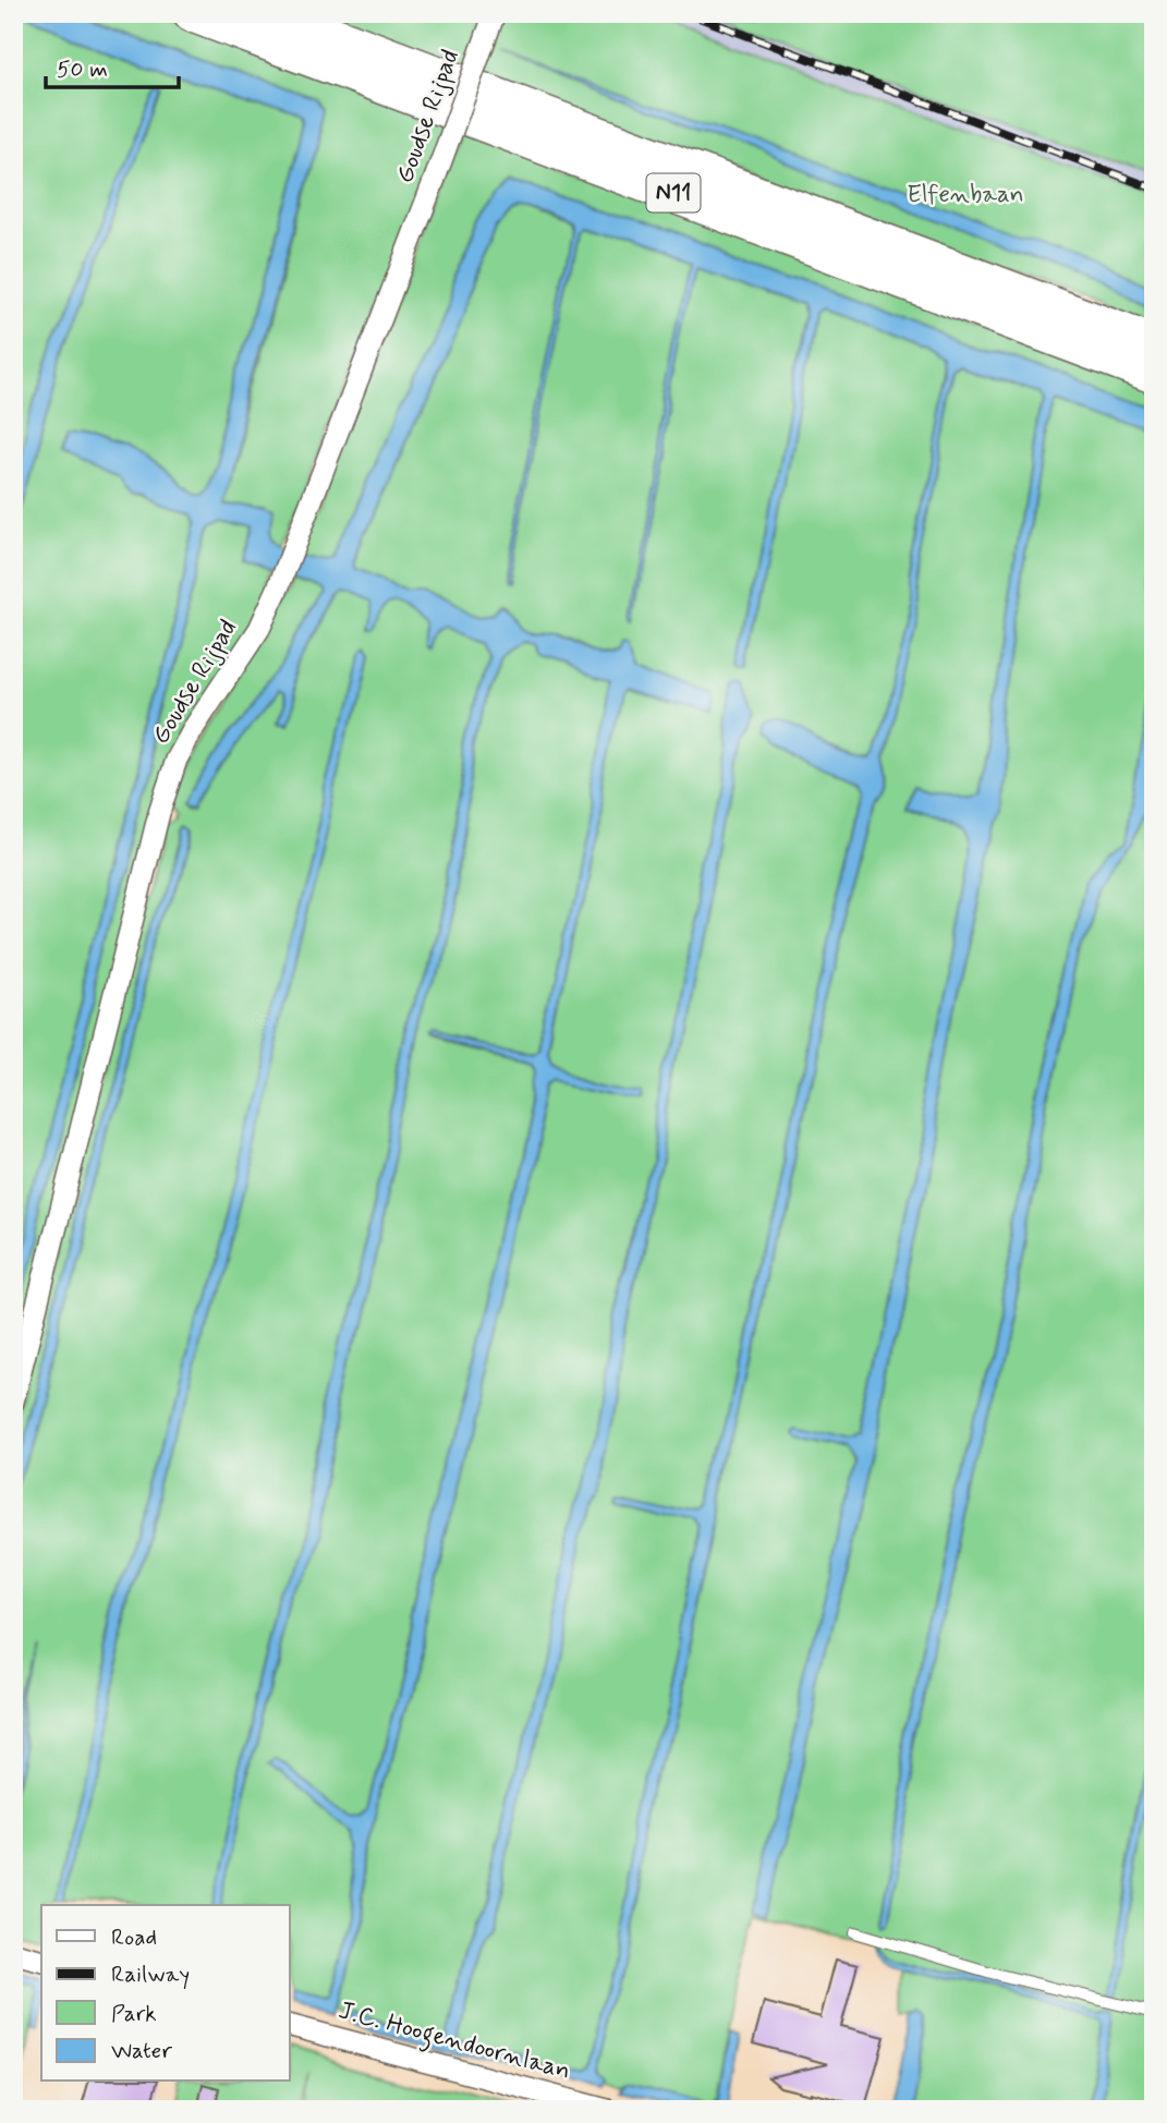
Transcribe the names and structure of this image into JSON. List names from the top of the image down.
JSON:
{
  "streets": {
    "highway": ["N11"],
    "street": ["Goudse Rijpad", "J.C. Hoogendoornlaan"]
  },
  "parks": ["Elfenbaan"],
  "legend": [
    "Road",
    "Railway",
    "Park",
    "Water"
  ],
  "scale_bar": "50 m"
}
